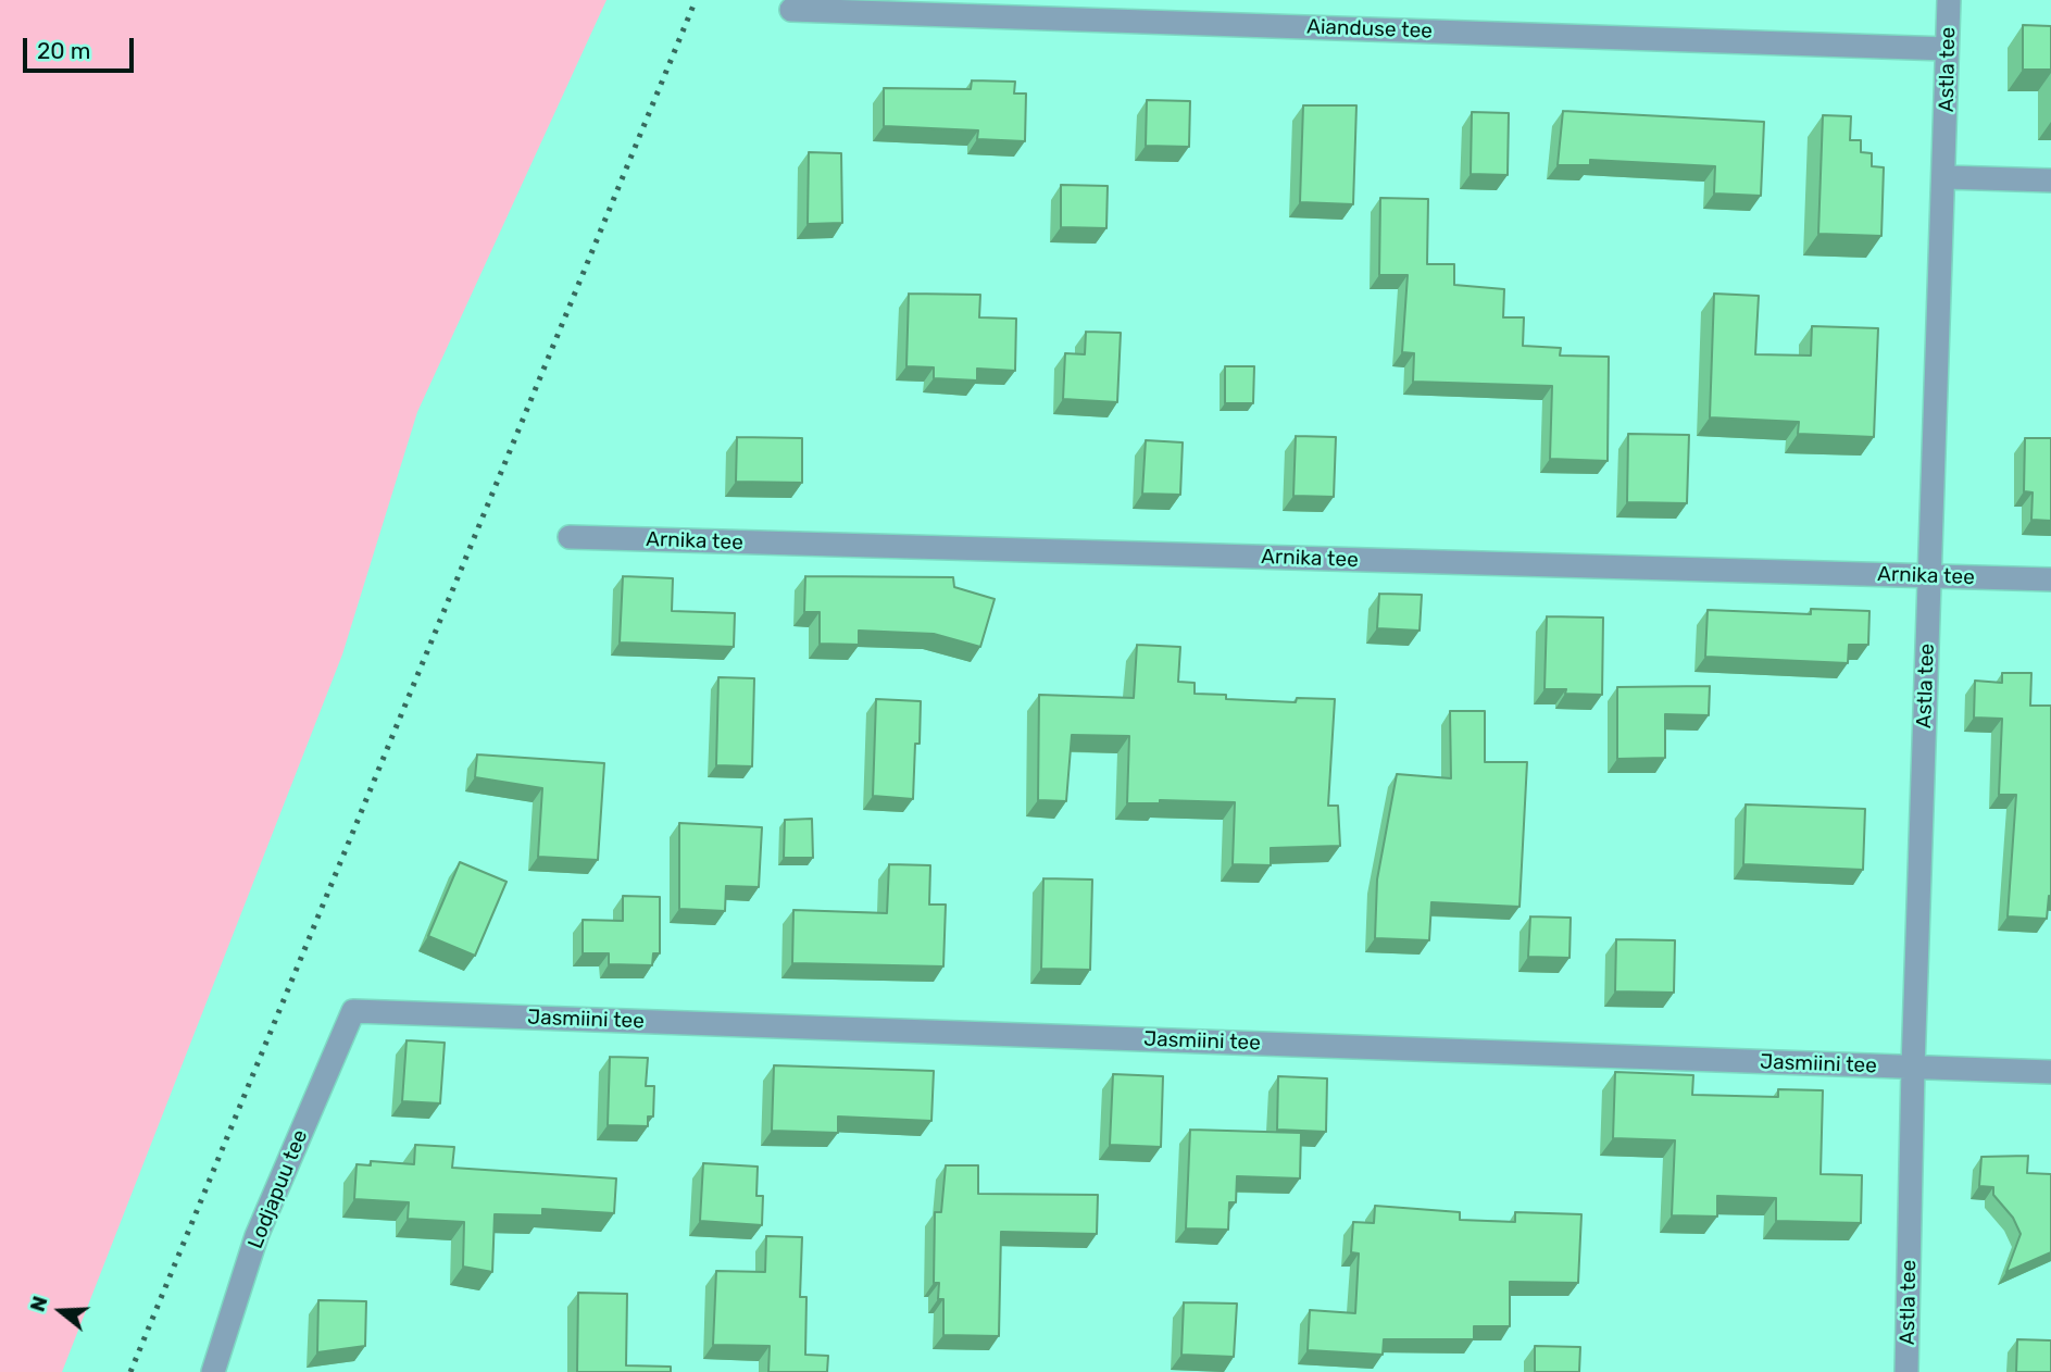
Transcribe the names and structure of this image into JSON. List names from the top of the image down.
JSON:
{
  "streets": {
    "street": [
      "Aianduse tee",
      "Astla tee",
      "Arnika tee",
      "Jasmiini tee",
      "Lodjapuu tee"
    ]
  },
  "crossings": [
    ["Aianduse tee", "Astla tee"],
    ["Astla tee", "Arnika tee"],
    ["Astla tee", "Jasmiini tee"],
    ["Jasmiini tee", "Lodjapuu tee"]
  ],
  "scale_bar": "20 m",
  "north": "left"
}
